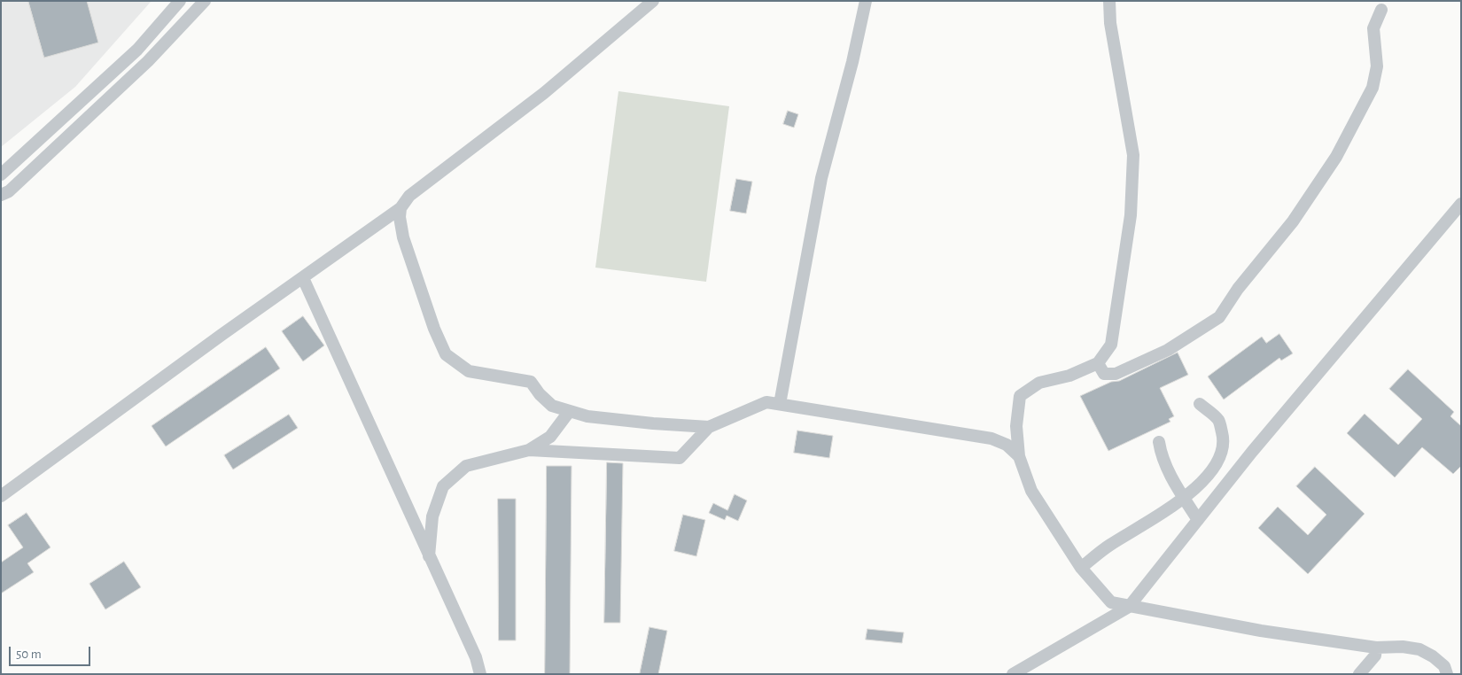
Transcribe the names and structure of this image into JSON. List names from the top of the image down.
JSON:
{
  "scale_bar": "50 m"
}
